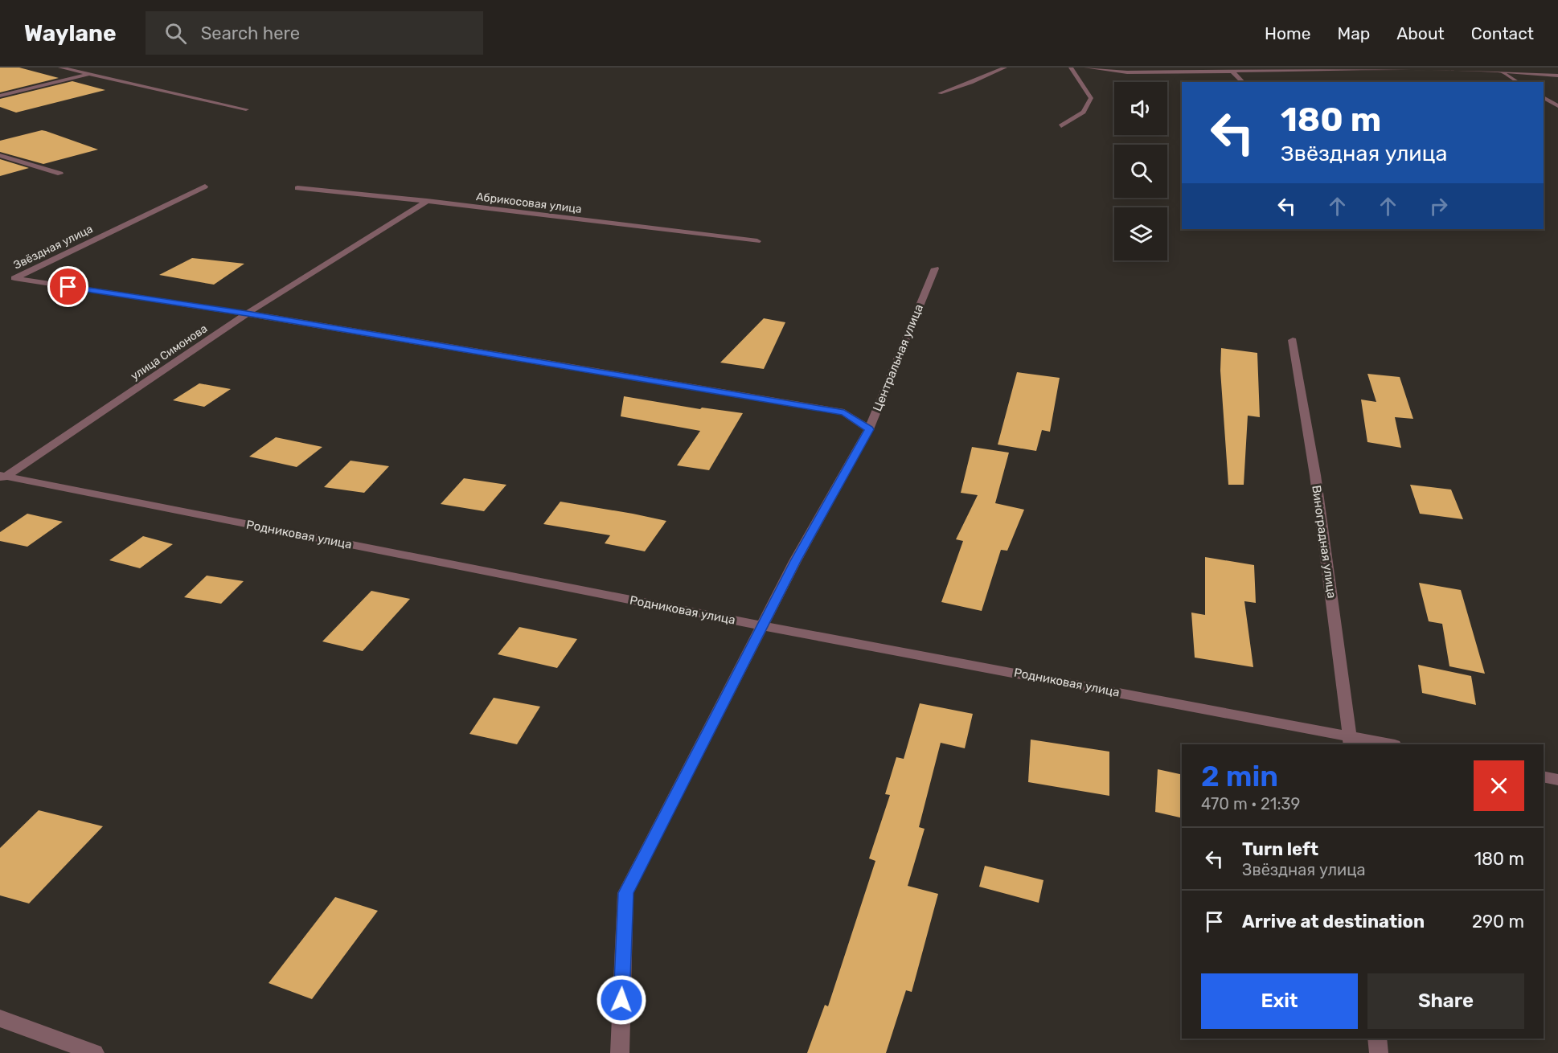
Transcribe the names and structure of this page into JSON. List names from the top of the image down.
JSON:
{
  "streets": {
    "street": [
      "Абрикосовая улица",
      "Звёздная улица",
      "улица Симонова",
      "Центральная улица",
      "Родниковая улица",
      "Виноградная улица"
    ]
  },
  "crossings": [
    ["Абрикосовая улица", "улица Симонова"],
    ["Звёздная улица", "улица Симонова"],
    ["Звёздная улица", "Центральная улица"],
    ["улица Симонова", "Родниковая улица"],
    ["Центральная улица", "Родниковая улица"],
    ["Родниковая улица", "Виноградная улица"]
  ],
  "page": {
    "header": "Waylane",
    "search": "Search here",
    "nav": [
      "Home",
      "Map",
      "About",
      "Contact"
    ],
    "turn": ["180 m", "Звёздная улица"],
    "heading": ["2 min", "470 m · 21:39"],
    "list": [
      {
        "name": "Turn left",
        "note": "Звёздная улица",
        "value": "180 m"
      },
      {
        "name": "Arrive at destination",
        "value": "290 m"
      }
    ],
    "buttons": ["Exit", "Share"]
  }
}
